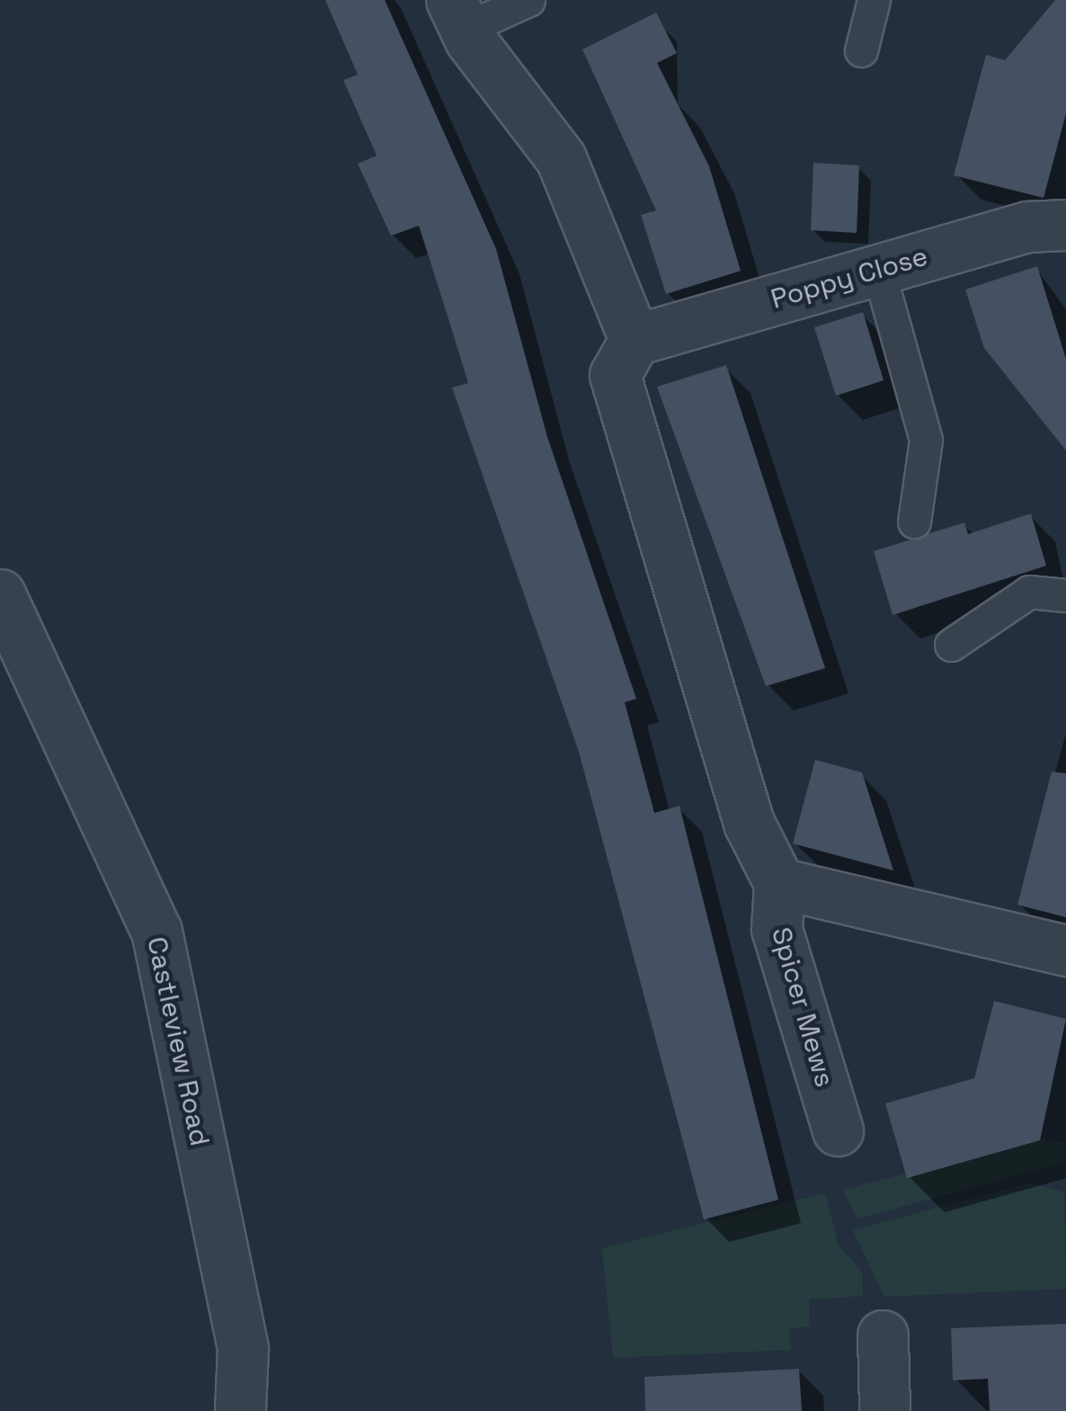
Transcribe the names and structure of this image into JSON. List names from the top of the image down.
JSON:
{
  "streets": {
    "street": ["Poppy Close", "Spicer Mews", "Castleview Road"]
  }
}
